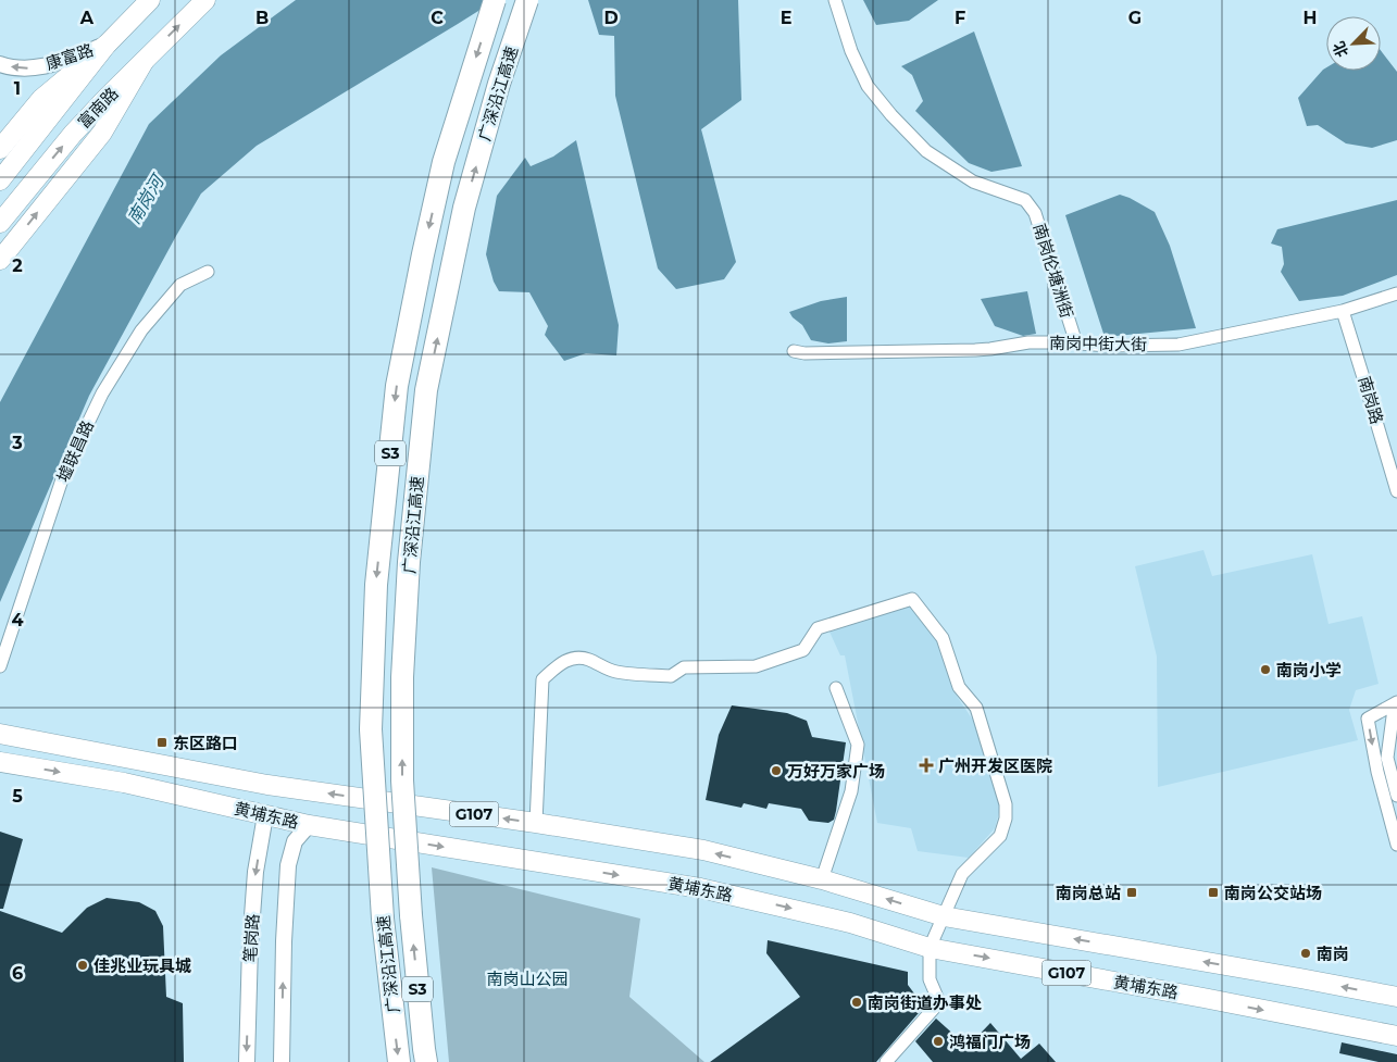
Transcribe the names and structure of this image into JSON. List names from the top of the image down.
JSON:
{
  "streets": {
    "highway": ["广深沿江高速", "S3"],
    "main road": ["富南路", "G107", "黄埔东路"],
    "street": [
      "康富路",
      "南岗伦塘洲街",
      "南岗中街大街",
      "南岗路",
      "墟联昌路",
      "笔岗路"
    ]
  },
  "crossings": [
    ["康富路", "富南路"],
    ["南岗伦塘洲街", "南岗中街大街"],
    ["南岗中街大街", "南岗路"],
    ["黄埔东路", "笔岗路"]
  ],
  "one_way": ["康富路"],
  "water": ["南岗河"],
  "parks": ["南岗山公园"],
  "places": {
    "other": [
      "南岗小学",
      "万好万家广场",
      "南岗",
      "佳兆业玩具城",
      "南岗街道办事处",
      "鸿福门广场"
    ],
    "transit": ["东区路口", "南岗总站", "南岗公交站场"],
    "health": ["广州开发区医院"]
  },
  "north": "bottom left",
  "grid": {
    "columns": [
      "A",
      "B",
      "C",
      "D",
      "E",
      "F",
      "G",
      "H"
    ],
    "rows": [
      "1",
      "2",
      "3",
      "4",
      "5",
      "6"
    ]
  }
}
